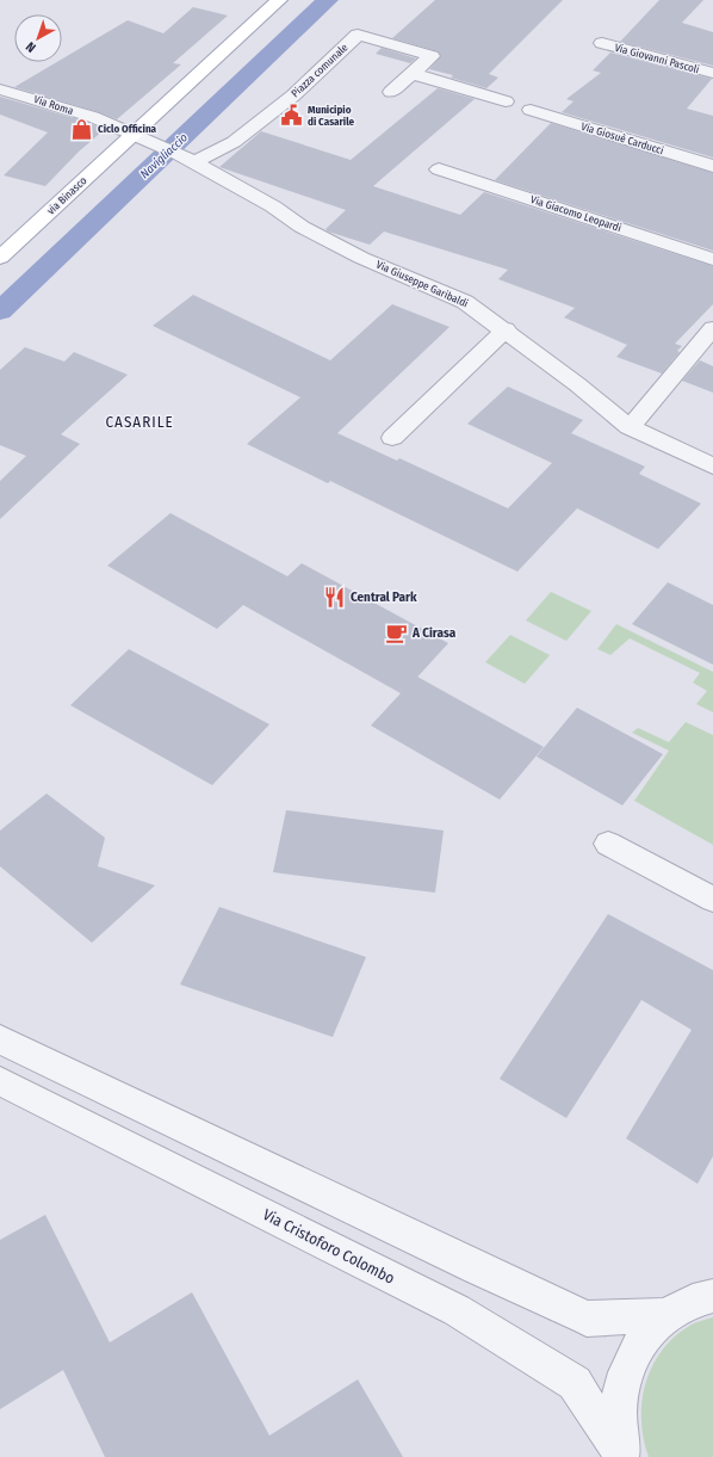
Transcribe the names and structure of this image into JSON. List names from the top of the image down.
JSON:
{
  "streets": {
    "main road": ["via Binasco"],
    "street": [
      "Via Giovanni Pascoli",
      "Piazza comunale",
      "Via Roma",
      "Via Giosuè Carducci",
      "Via Giacomo Leopardi",
      "Via Giuseppe Garibaldi",
      "Via Cristoforo Colombo"
    ]
  },
  "crossings": [
    ["Piazza comunale", "Via Giuseppe Garibaldi"],
    ["Via Roma", "via Binasco"],
    ["Via Roma", "Via Giuseppe Garibaldi"]
  ],
  "districts": ["CASARILE"],
  "water": ["Navigliaccio"],
  "places": {
    "public building": ["Municipio di Casarile"],
    "shop": ["Ciclo Officina"],
    "restaurant": ["Central Park"],
    "cafe": ["A Cirasa"]
  },
  "north": "bottom left"
}
